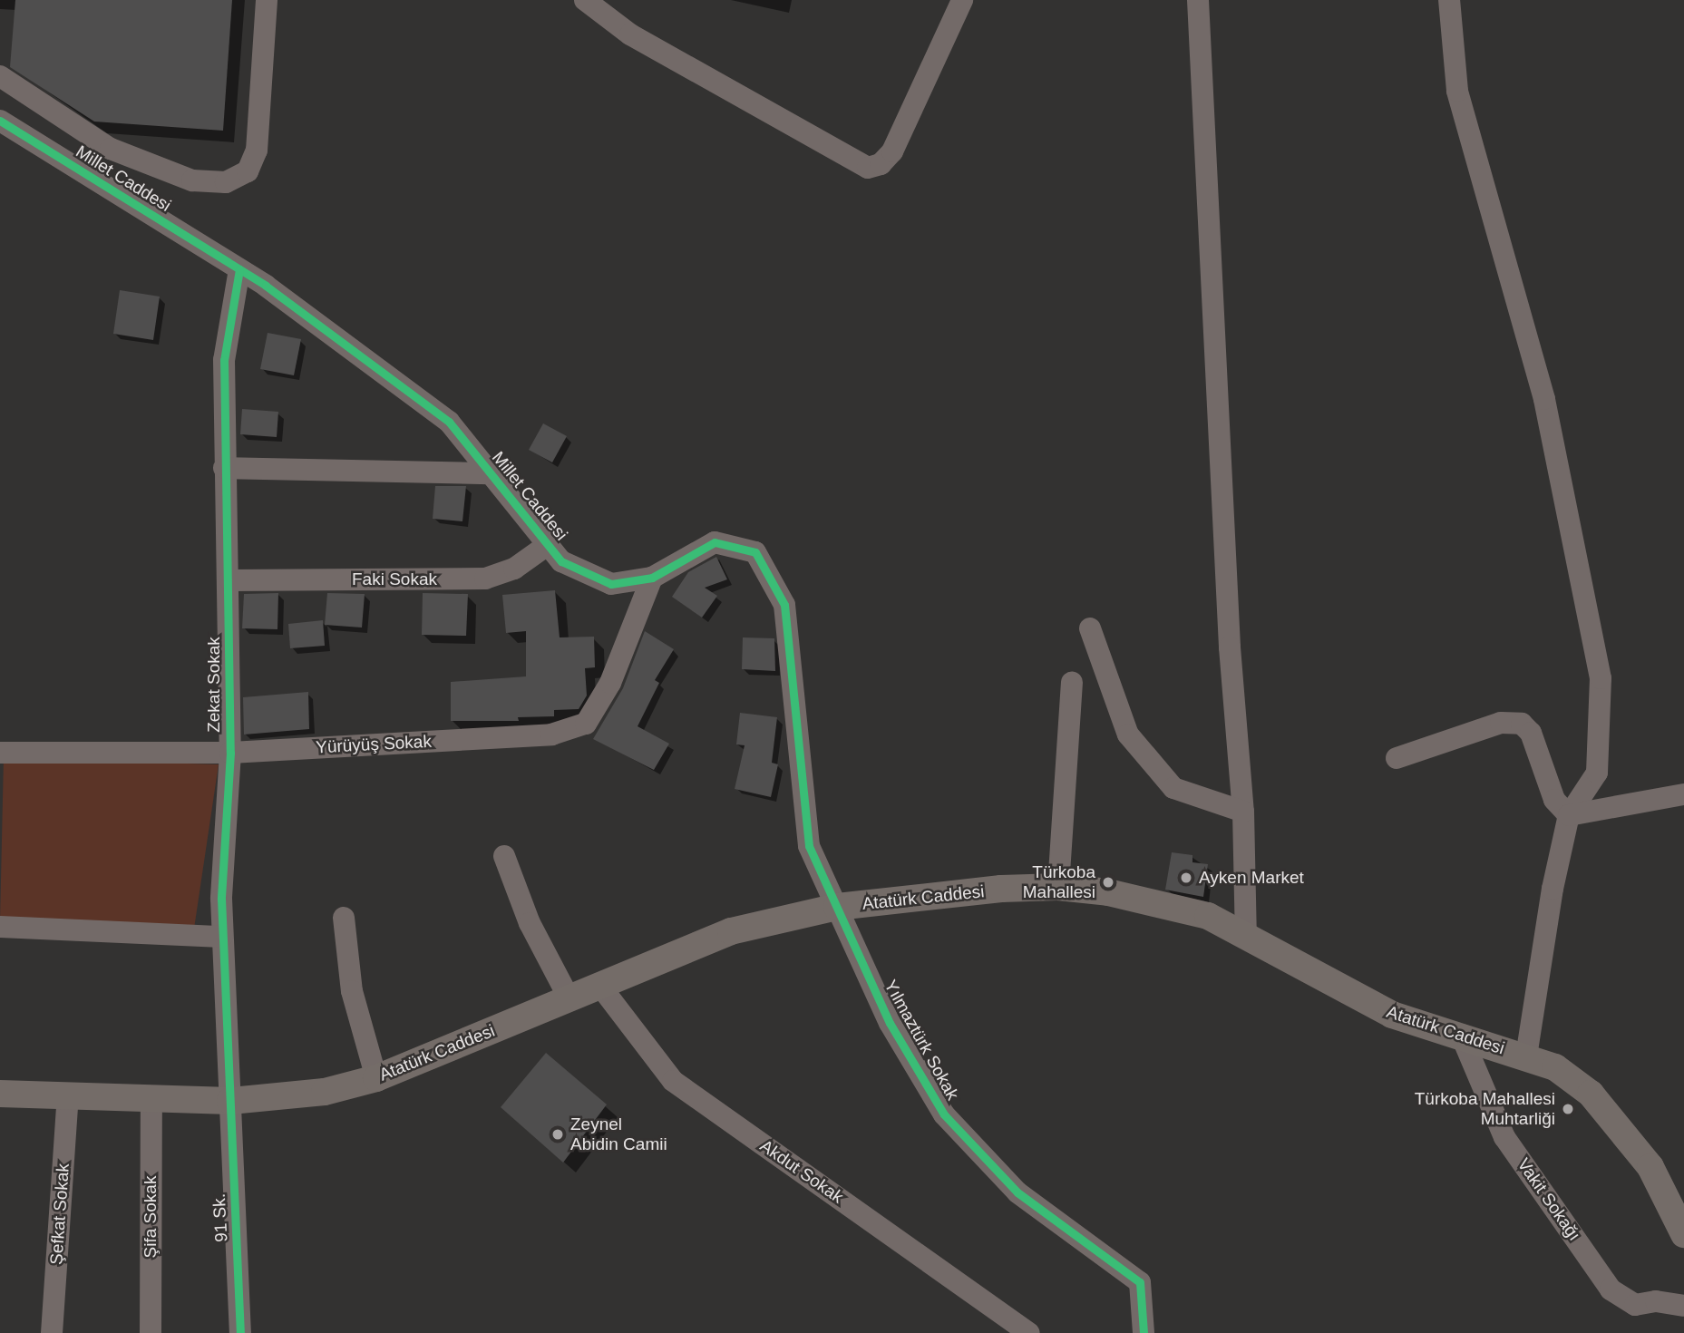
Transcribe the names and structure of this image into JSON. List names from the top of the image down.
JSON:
{
  "streets": {
    "main road": ["Atatürk Caddesi"],
    "street": [
      "Millet Caddesi",
      "Faki Sokak",
      "Zekat Sokak",
      "Yürüyüş Sokak",
      "Yılmaztürk Sokak",
      "Akdut Sokak",
      "Vakit Sokağı",
      "Şefkat Sokak",
      "Şifa Sokak",
      "91 Sk."
    ]
  },
  "crossings": [
    ["Millet Caddesi", "Faki Sokak"],
    ["Millet Caddesi", "Zekat Sokak"],
    ["Millet Caddesi", "Yürüyüş Sokak"],
    ["Millet Caddesi", "Atatürk Caddesi"],
    ["Millet Caddesi", "Yılmaztürk Sokak"],
    ["Faki Sokak", "Zekat Sokak"],
    ["Zekat Sokak", "Yürüyüş Sokak"],
    ["Zekat Sokak", "Atatürk Caddesi"],
    ["Zekat Sokak", "91 Sk."],
    ["Atatürk Caddesi", "Yılmaztürk Sokak"],
    ["Atatürk Caddesi", "Akdut Sokak"],
    ["Atatürk Caddesi", "Vakit Sokağı"],
    ["Atatürk Caddesi", "Şefkat Sokak"],
    ["Atatürk Caddesi", "Şifa Sokak"],
    ["Atatürk Caddesi", "91 Sk."]
  ],
  "places": [
    "Ayken Market",
    "Türkoba Mahallesi",
    "Türkoba Mahallesi Muhtarliği",
    "Zeynel Abidin Camii"
  ]
}
